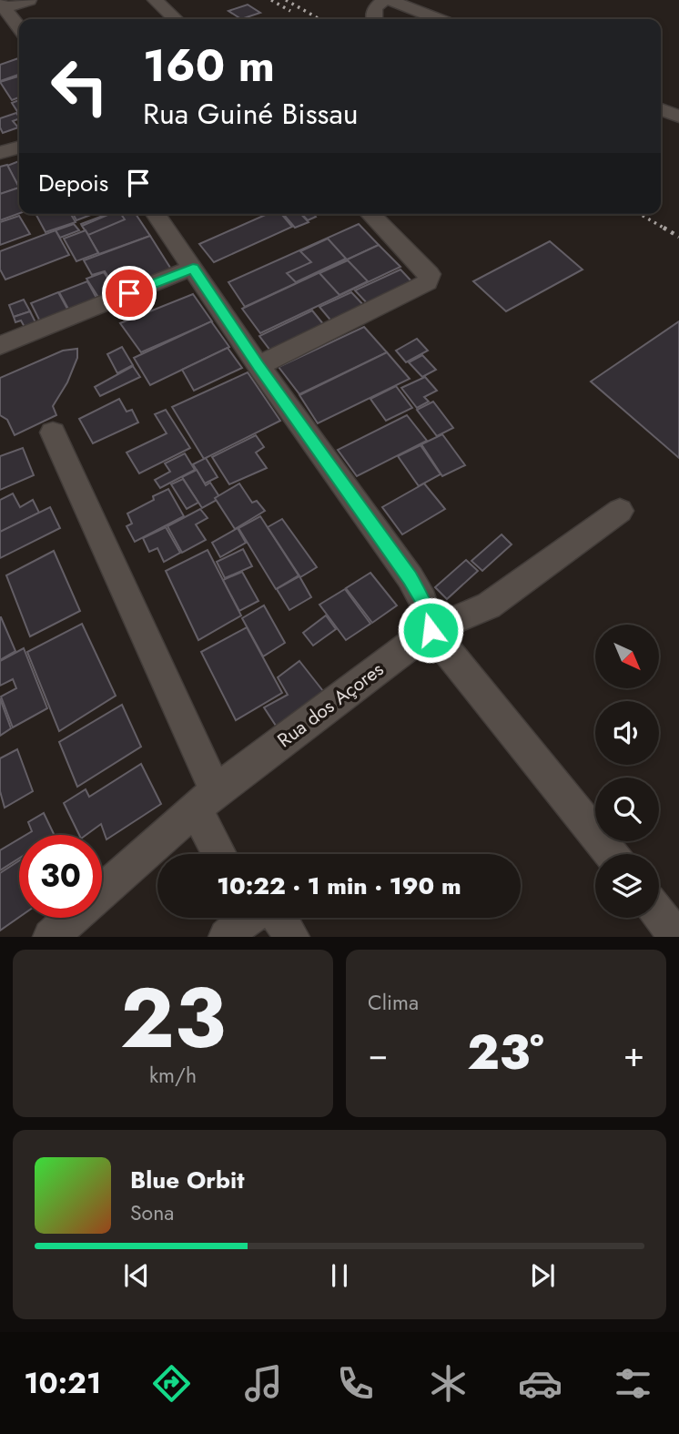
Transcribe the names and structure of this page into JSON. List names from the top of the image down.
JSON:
{
  "streets": {
    "street": ["Rua dos Açores"]
  },
  "north": "bottom right",
  "page": {
    "turn": ["160 m", "Rua Guiné Bissau"],
    "then": "Depois",
    "limit": "30",
    "trip": "10:22 · 1 min · 190 m",
    "tile": [
      ["23", "km/h"],
      "Clima"
    ],
    "heat": ["−", "23°", "+"],
    "song": ["Blue Orbit", "Sona"],
    "tabs": "10:21"
  }
}
